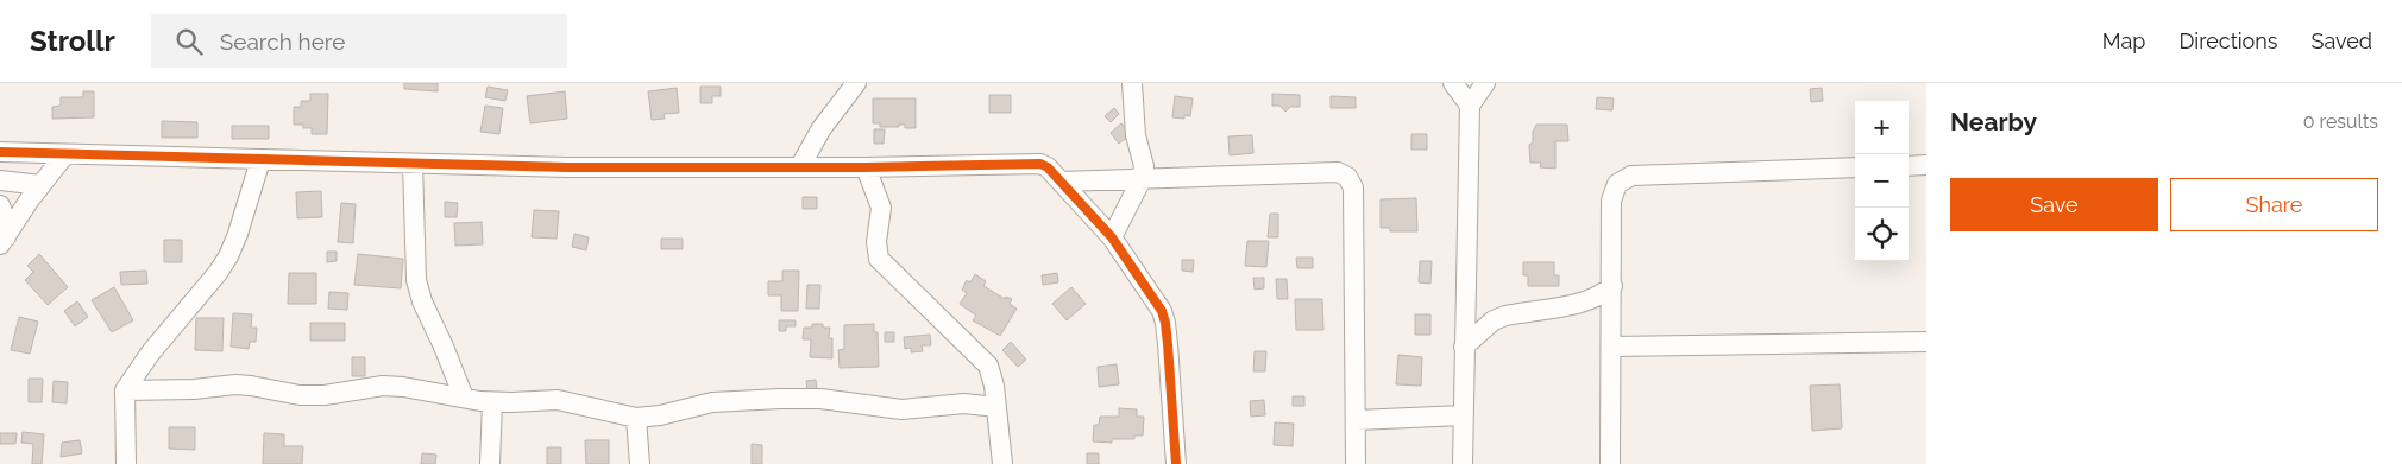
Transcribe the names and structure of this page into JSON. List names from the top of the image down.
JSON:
{
  "page": {
    "header": "Strollr",
    "search": "Search here",
    "nav": ["Map", "Directions", "Saved"],
    "heading": ["Nearby", "0 results"],
    "map_buttons": ["+", "−"],
    "buttons": ["Save", "Share"]
  }
}
